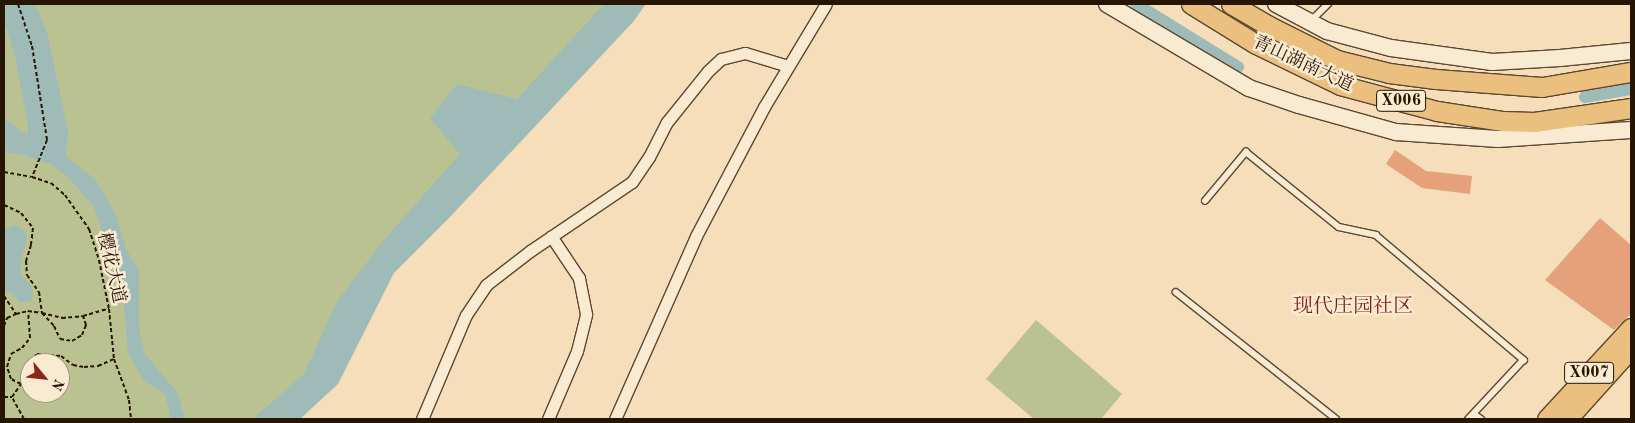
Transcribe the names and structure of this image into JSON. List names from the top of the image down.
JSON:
{
  "streets": {
    "main road": ["青山湖南大道", "X006", "X007"],
    "path": ["樱花大道"]
  },
  "districts": ["现代庄园社区"],
  "north": "bottom right"
}
